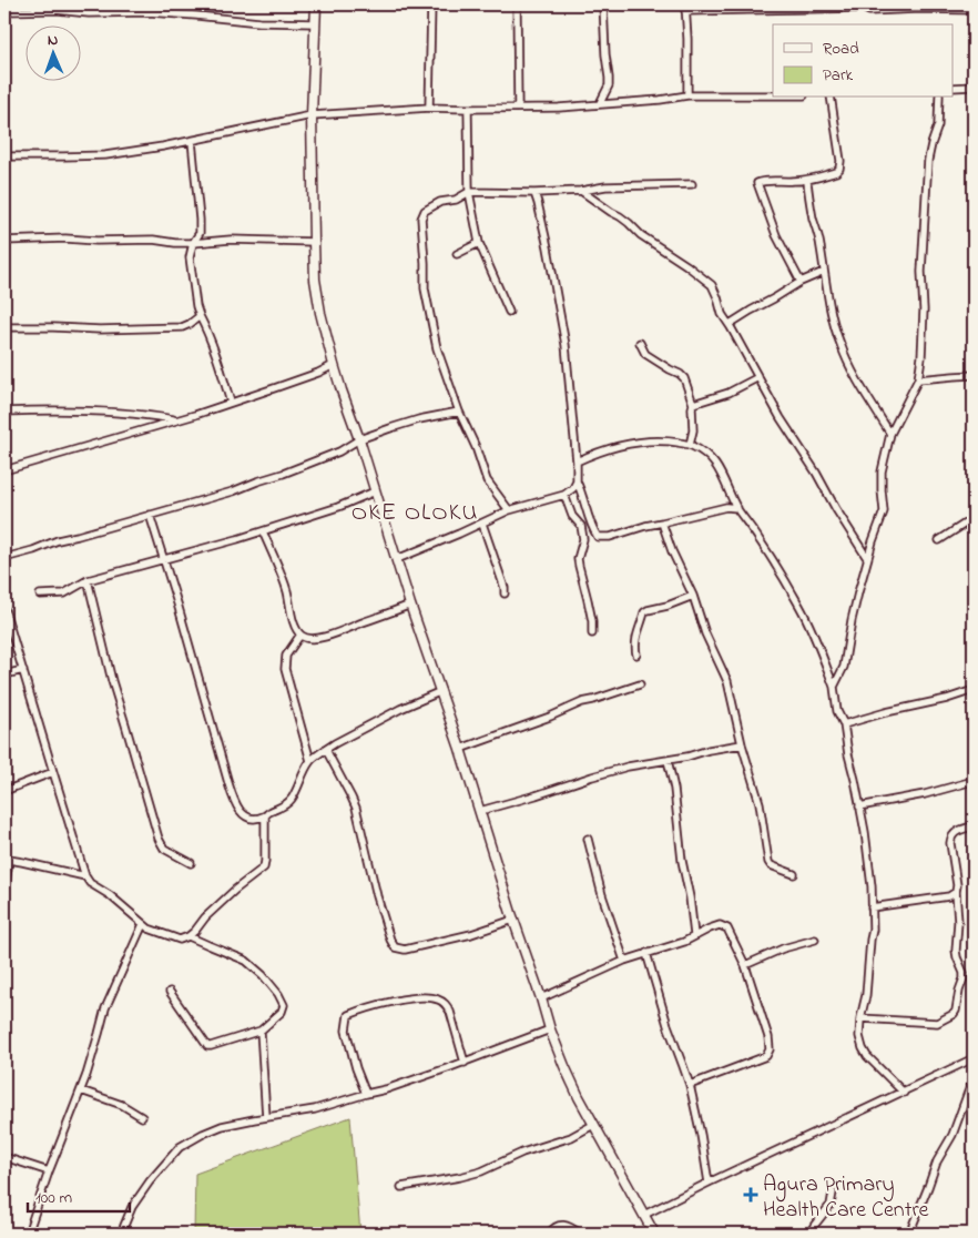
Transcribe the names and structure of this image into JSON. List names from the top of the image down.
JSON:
{
  "districts": ["OKE OLOKU"],
  "places": {
    "health": ["Agura Primary Health Care Centre"]
  },
  "legend": ["Road", "Park"],
  "scale_bar": "100 m",
  "north": "top"
}
